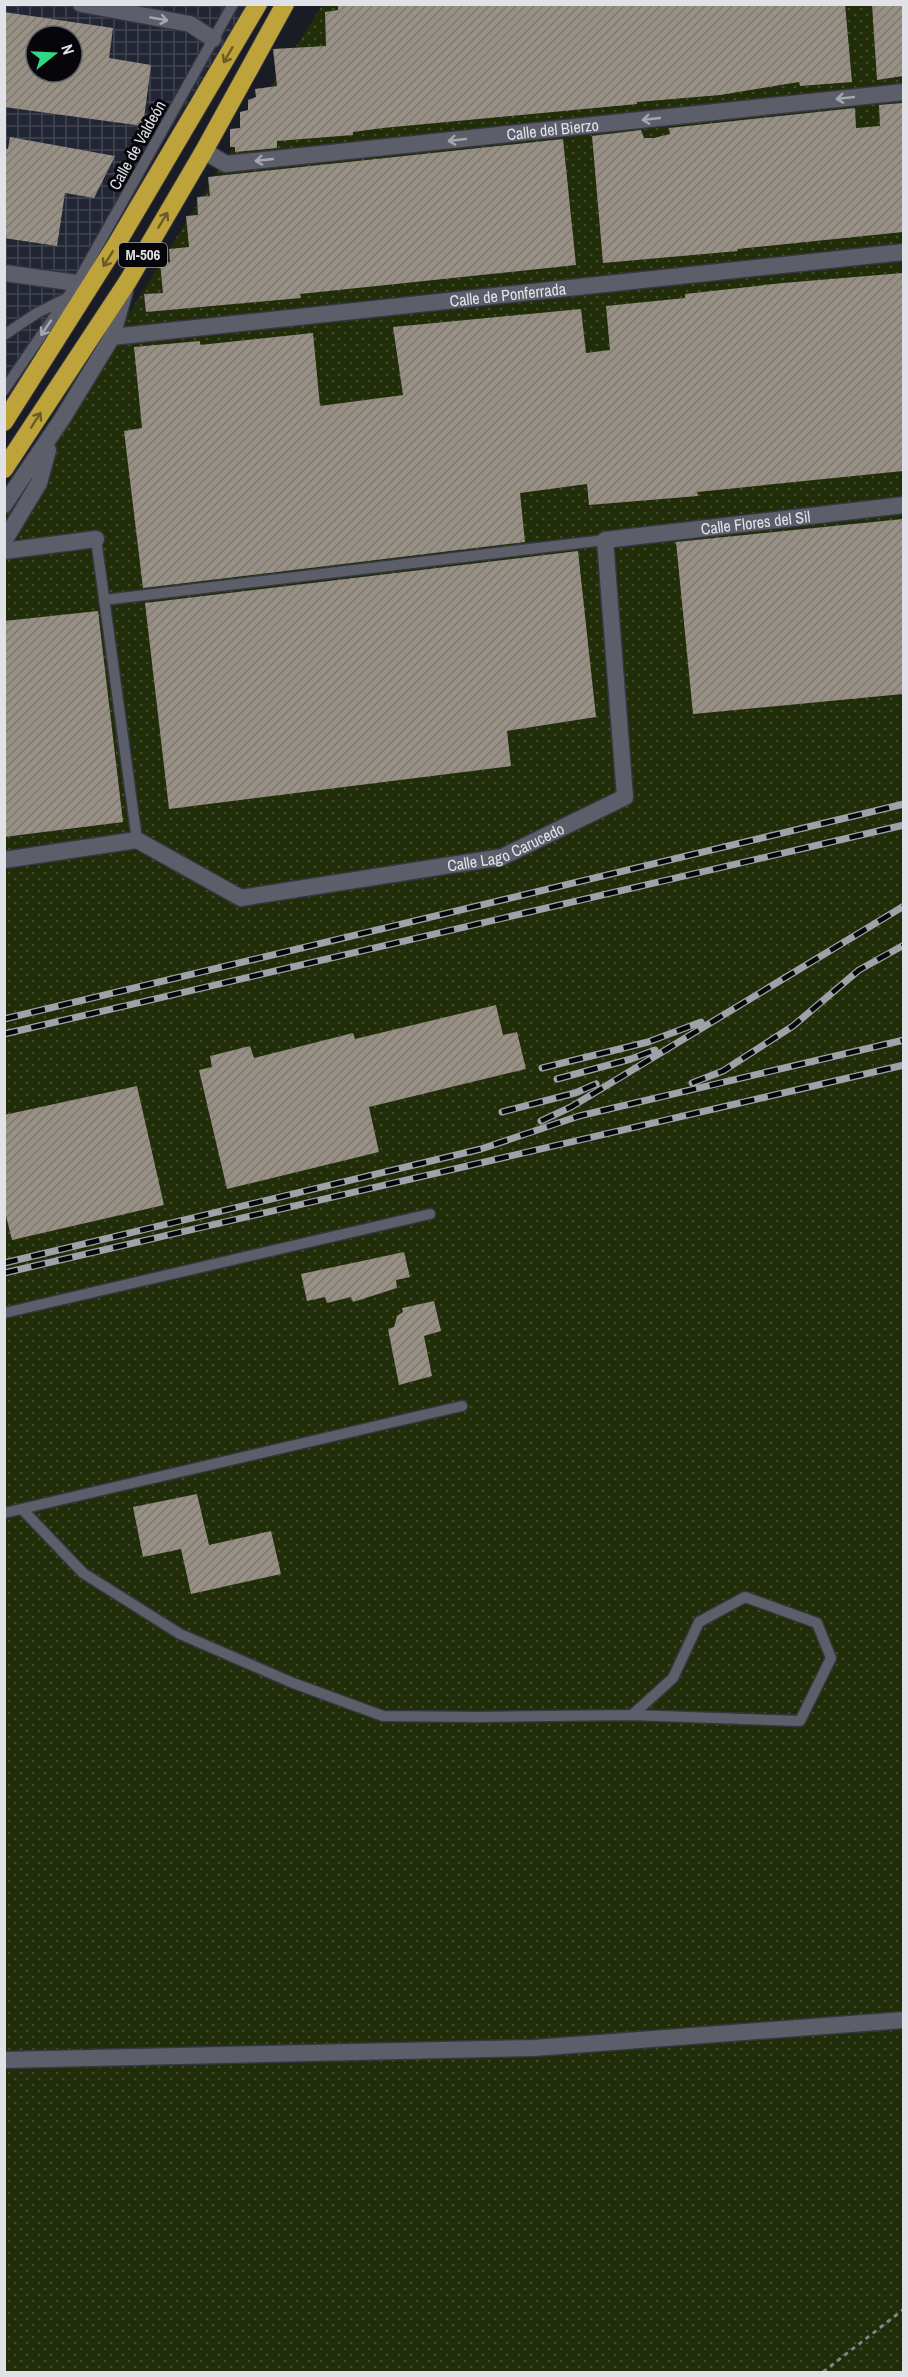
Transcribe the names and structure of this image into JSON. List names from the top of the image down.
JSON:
{
  "streets": {
    "highway": ["M-506"],
    "street": [
      "Calle del Bierzo",
      "Calle de Ponferrada",
      "Calle Flores del Sil",
      "Calle Lago Carucedo"
    ],
    "lane": ["Calle de Valdeón"]
  },
  "crossings": [
    ["Calle del Bierzo", "M-506"],
    ["Calle Flores del Sil", "Calle Lago Carucedo"]
  ],
  "one_way": ["Calle del Bierzo"],
  "north": "right"
}
